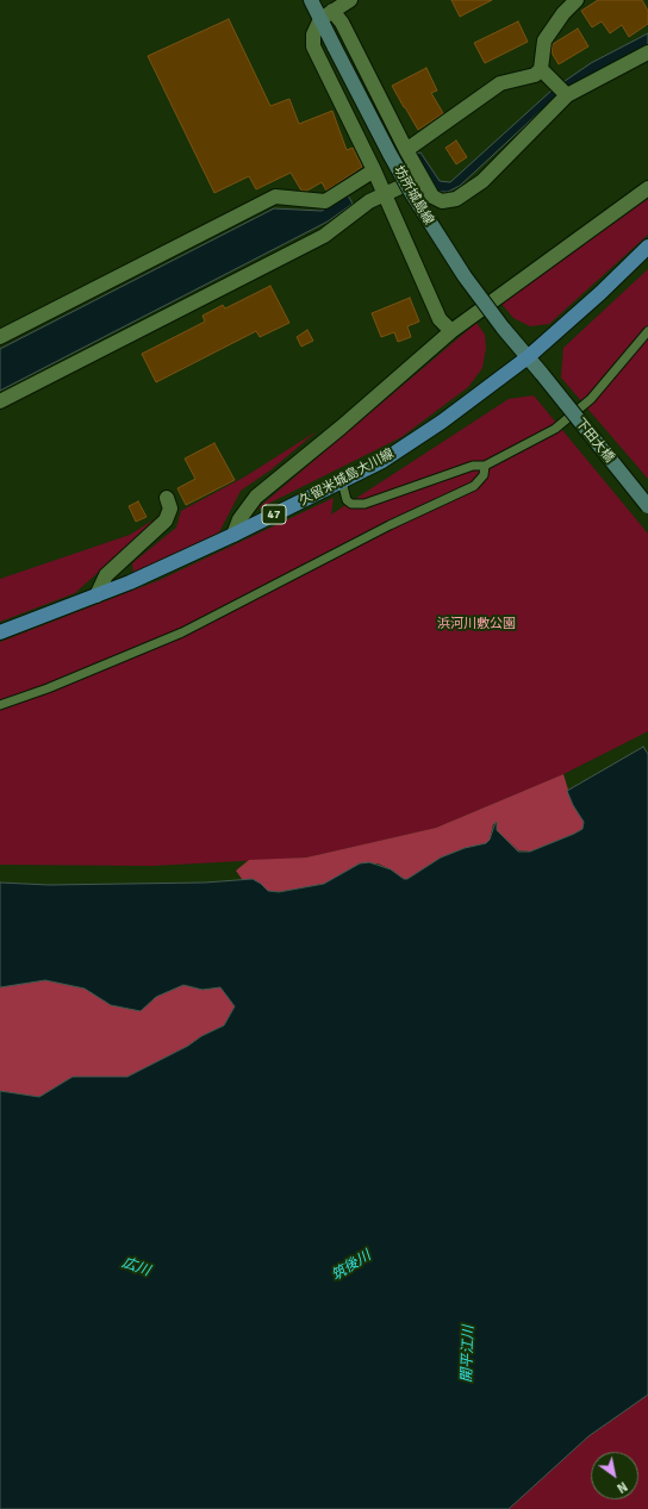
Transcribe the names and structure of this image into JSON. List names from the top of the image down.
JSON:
{
  "streets": {
    "main road": [
      "坊所城島線",
      "下田大橋",
      "久留米城島大川線",
      "47"
    ]
  },
  "crossings": [
    ["坊所城島線", "下田大橋"],
    ["坊所城島線", "久留米城島大川線"]
  ],
  "water": ["筑後川", "広川", "開平江川"],
  "parks": ["浜河川敷公園"],
  "north": "bottom right"
}
